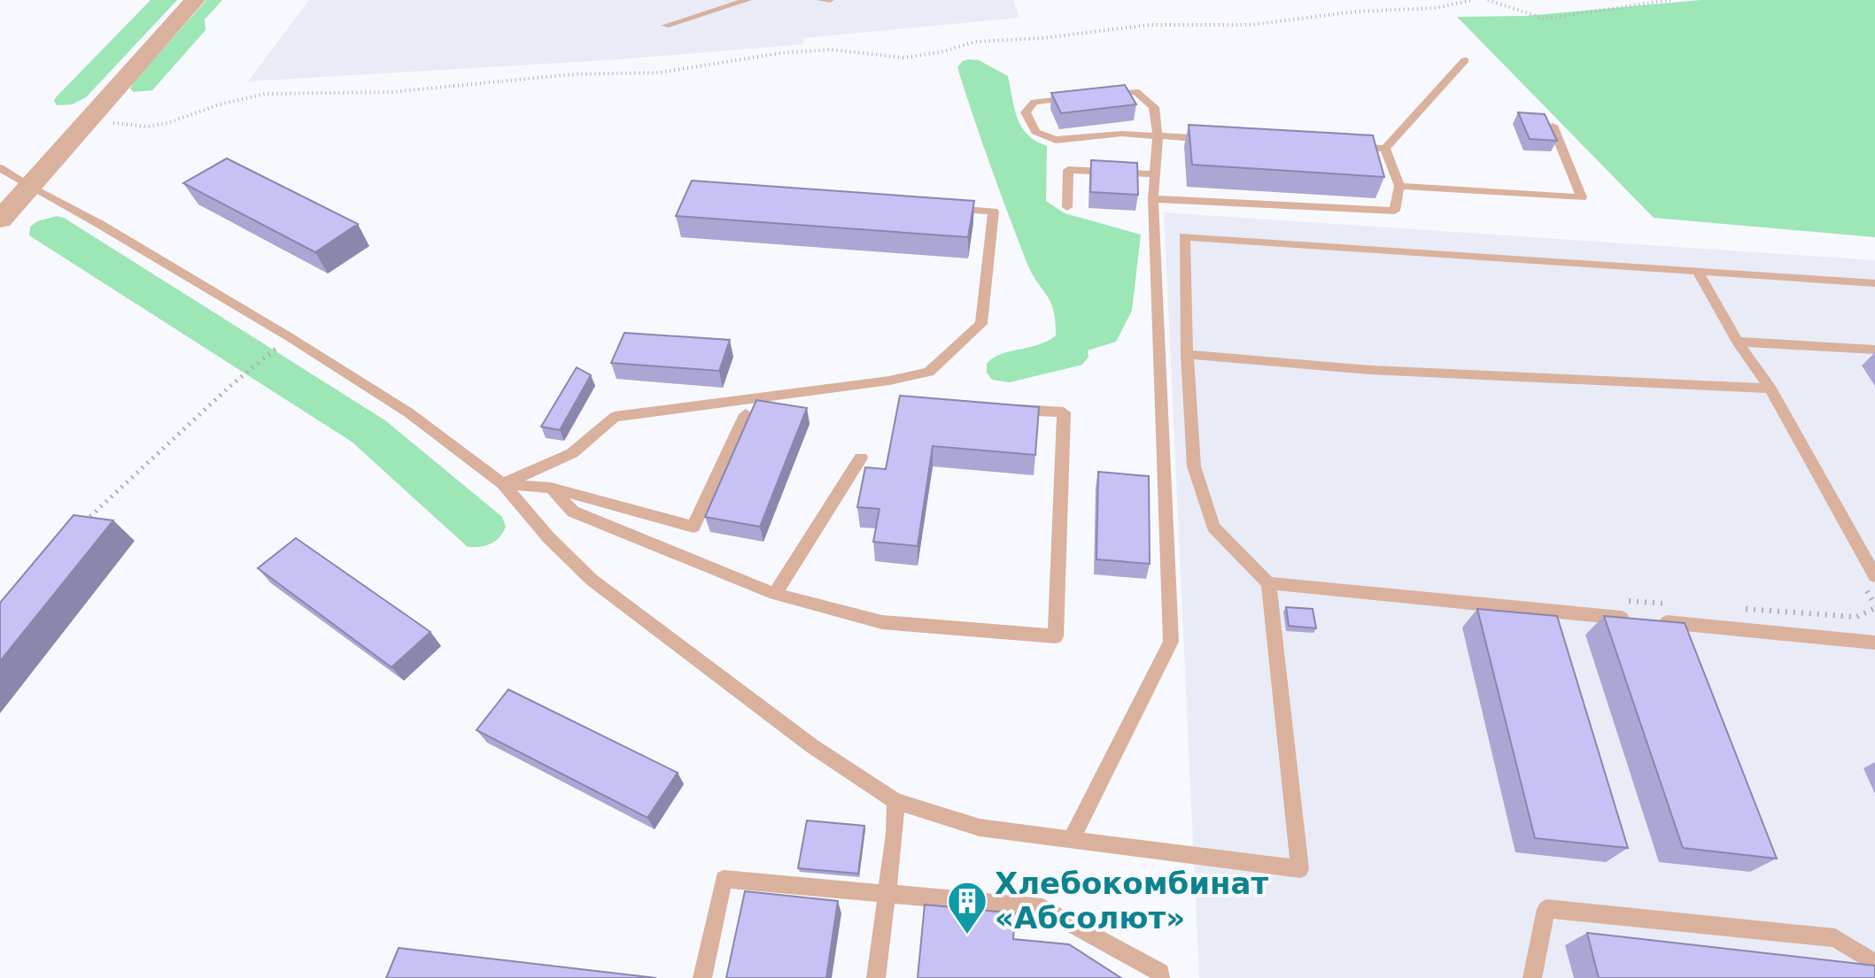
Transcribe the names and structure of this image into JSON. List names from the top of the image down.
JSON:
{
  "places": {
    "building": ["Хлебокомбинат «Абсолют»"]
  }
}
